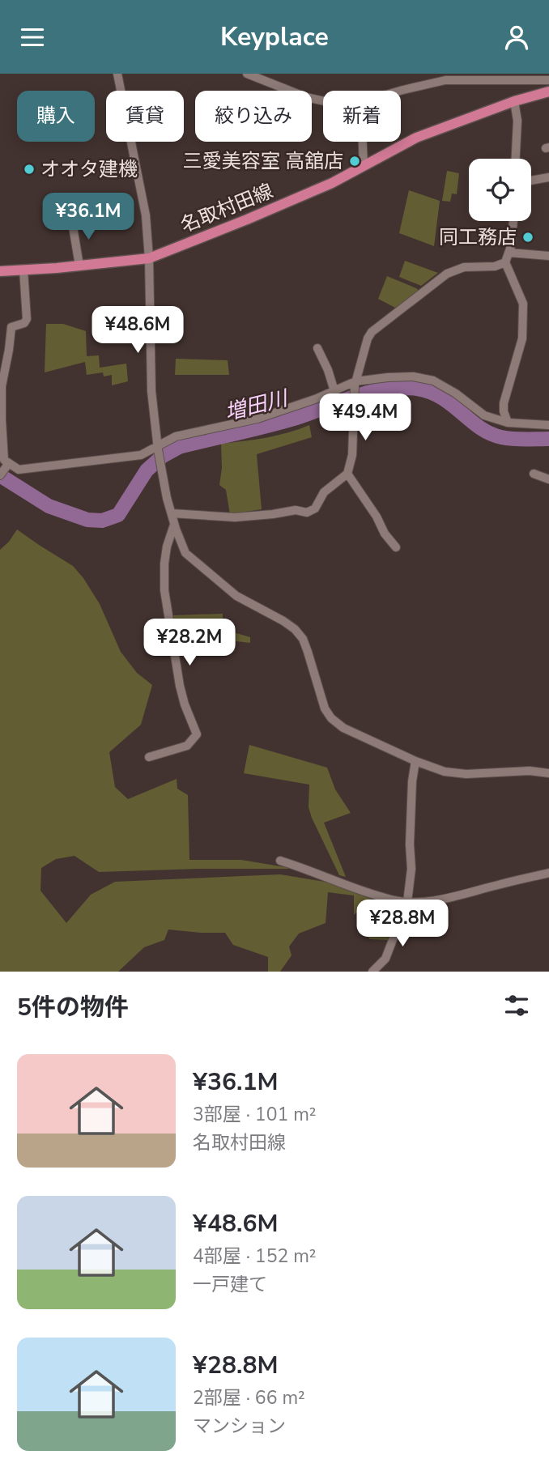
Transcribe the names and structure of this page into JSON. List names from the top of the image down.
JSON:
{
  "streets": {
    "main road": ["名取村田線"]
  },
  "water": ["増田川"],
  "places": ["三愛美容室 高舘店", "オオタ建機", "同工務店"],
  "page": {
    "header": "Keyplace",
    "chip": [
      "購入",
      "賃貸",
      "絞り込み",
      "新着"
    ],
    "price": [
      "¥36.1M",
      "¥48.6M",
      "¥49.4M",
      "¥28.2M",
      "¥28.8M"
    ],
    "heading": "5件の物件",
    "list": [
      {
        "name": "¥36.1M",
        "note": "3部屋 · 101 m² · 名取村田線"
      },
      {
        "name": "¥48.6M",
        "note": "4部屋 · 152 m² · 一戸建て"
      },
      {
        "name": "¥28.8M",
        "note": "2部屋 · 66 m² · マンション"
      }
    ]
  }
}
